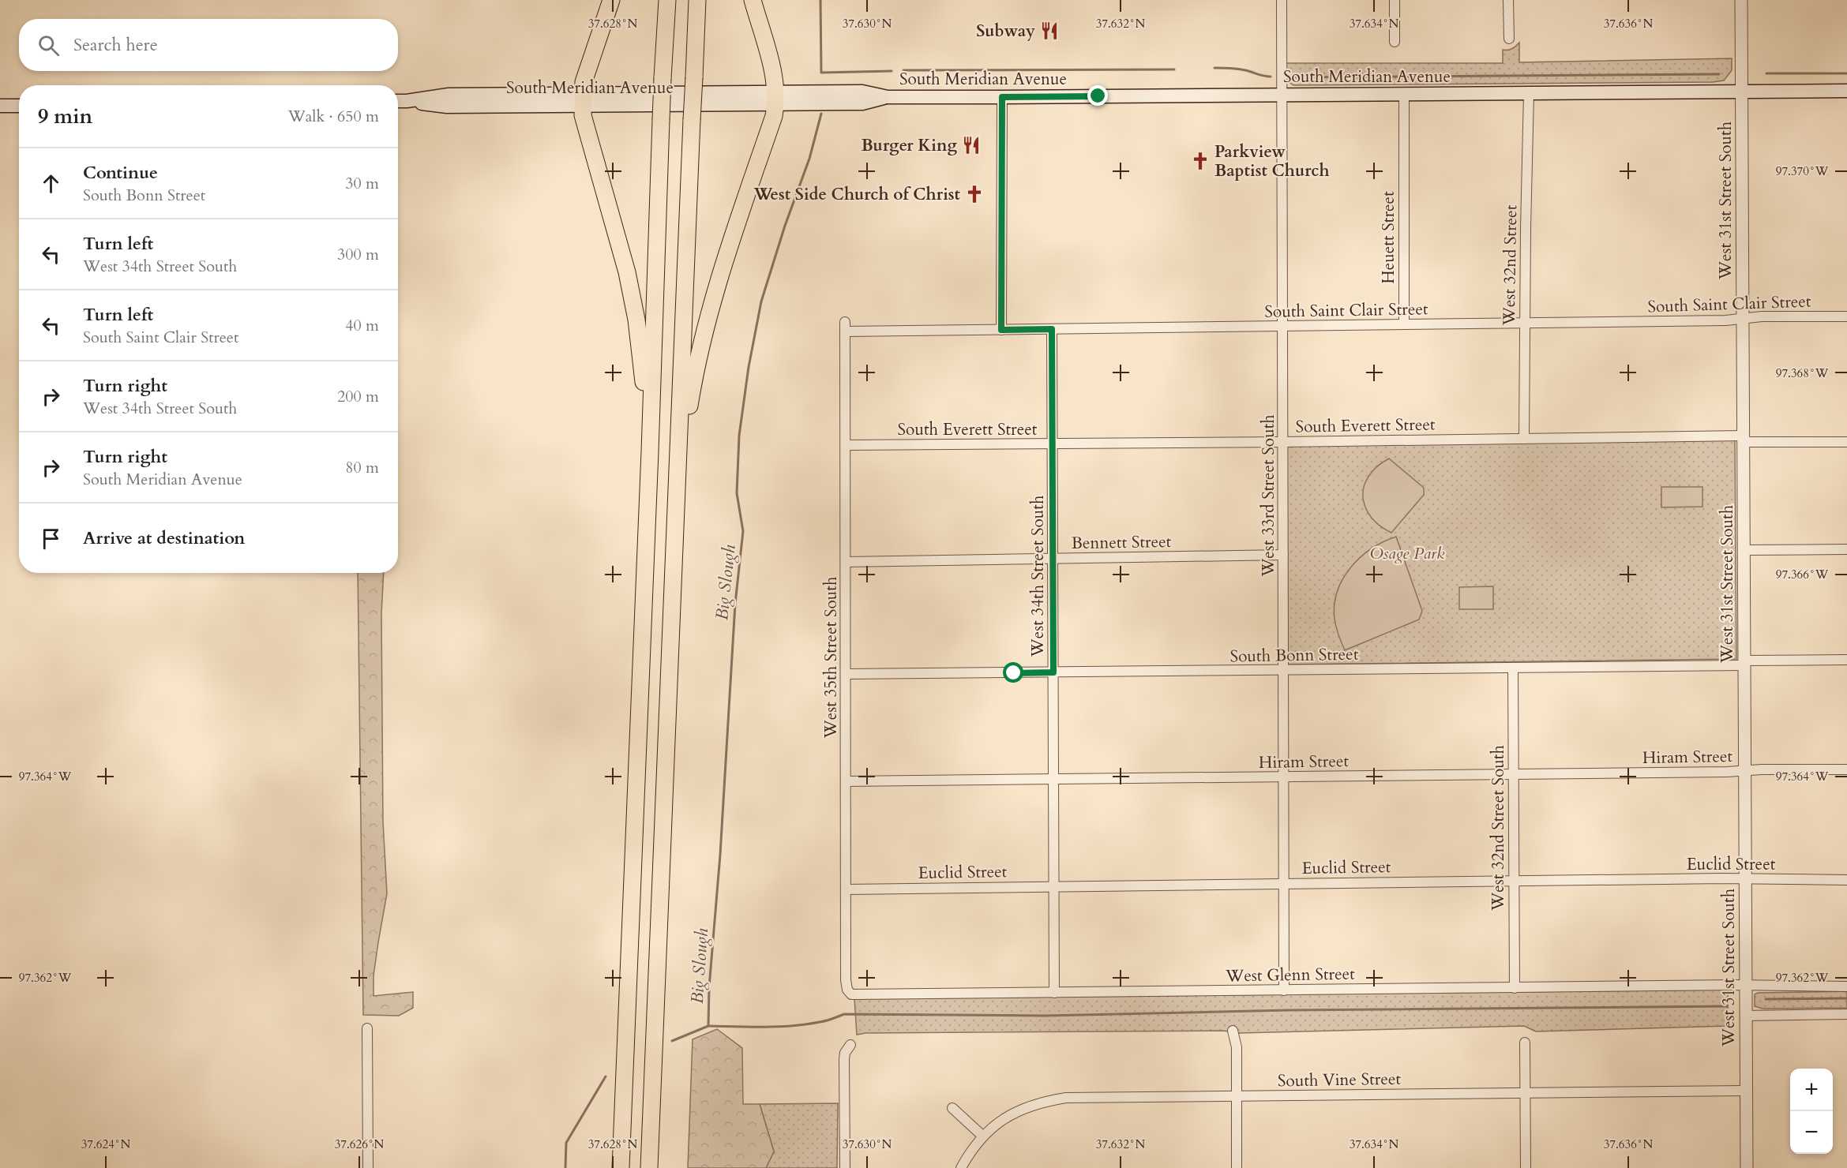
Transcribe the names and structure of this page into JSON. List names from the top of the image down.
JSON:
{
  "streets": {
    "main road": ["South Meridian Avenue"],
    "street": [
      "West 31st Street South",
      "Heuett Street",
      "West 32nd Street",
      "South Saint Clair Street",
      "South Everett Street",
      "West 33rd Street South",
      "Bennett Street",
      "West 34th Street South",
      "South Bonn Street",
      "West 35th Street South",
      "Hiram Street",
      "West 32nd Street South",
      "Euclid Street",
      "West Glenn Street",
      "South Vine Street"
    ]
  },
  "crossings": [
    ["South Meridian Avenue", "West 31st Street South"],
    ["South Meridian Avenue", "Heuett Street"],
    ["South Meridian Avenue", "West 32nd Street"],
    ["South Meridian Avenue", "West 33rd Street South"],
    ["West 31st Street South", "South Saint Clair Street"],
    ["West 31st Street South", "South Everett Street"],
    ["West 31st Street South", "South Bonn Street"],
    ["West 31st Street South", "Hiram Street"],
    ["West 31st Street South", "Euclid Street"],
    ["West 31st Street South", "West Glenn Street"],
    ["West 31st Street South", "South Vine Street"],
    ["Heuett Street", "South Saint Clair Street"],
    ["West 32nd Street", "South Saint Clair Street"],
    ["West 32nd Street", "South Everett Street"],
    ["South Saint Clair Street", "West 33rd Street South"],
    ["South Saint Clair Street", "West 34th Street South"],
    ["South Saint Clair Street", "West 35th Street South"],
    ["South Everett Street", "West 33rd Street South"],
    ["South Everett Street", "West 34th Street South"],
    ["South Everett Street", "West 35th Street South"],
    ["West 33rd Street South", "Bennett Street"],
    ["West 33rd Street South", "South Bonn Street"],
    ["West 33rd Street South", "Hiram Street"],
    ["West 33rd Street South", "Euclid Street"],
    ["West 33rd Street South", "West Glenn Street"],
    ["Bennett Street", "West 34th Street South"],
    ["Bennett Street", "West 35th Street South"],
    ["West 34th Street South", "South Bonn Street"],
    ["West 34th Street South", "Hiram Street"],
    ["West 34th Street South", "Euclid Street"],
    ["West 34th Street South", "West Glenn Street"],
    ["South Bonn Street", "West 35th Street South"],
    ["South Bonn Street", "West 32nd Street South"],
    ["West 35th Street South", "Hiram Street"],
    ["West 35th Street South", "Euclid Street"],
    ["West 35th Street South", "West Glenn Street"],
    ["Hiram Street", "West 32nd Street South"],
    ["West 32nd Street South", "Euclid Street"],
    ["West 32nd Street South", "West Glenn Street"]
  ],
  "water": ["Big Slough"],
  "parks": ["Osage Park"],
  "places": {
    "restaurant": ["Subway", "Burger King"],
    "church": ["Parkview Baptist Church", "West Side Church of Christ"]
  },
  "page": {
    "search": "Search here",
    "heading": ["9 min", "Walk · 650 m"],
    "list": [
      ["Continue", "South Bonn Street", "30 m"],
      ["Turn left", "West 34th Street South", "300 m"],
      ["Turn left", "South Saint Clair Street", "40 m"],
      ["Turn right", "West 34th Street South", "200 m"],
      ["Turn right", "South Meridian Avenue", "80 m"],
      "Arrive at destination"
    ],
    "map_buttons": ["+", "−"]
  },
  "coordinates": [
    "37.628°N",
    "37.630°N",
    "37.632°N",
    "37.634°N",
    "37.636°N",
    "97.370°W",
    "97.368°W",
    "97.366°W",
    "97.364°W",
    "97.362°W",
    "37.624°N",
    "37.626°N"
  ]
}
